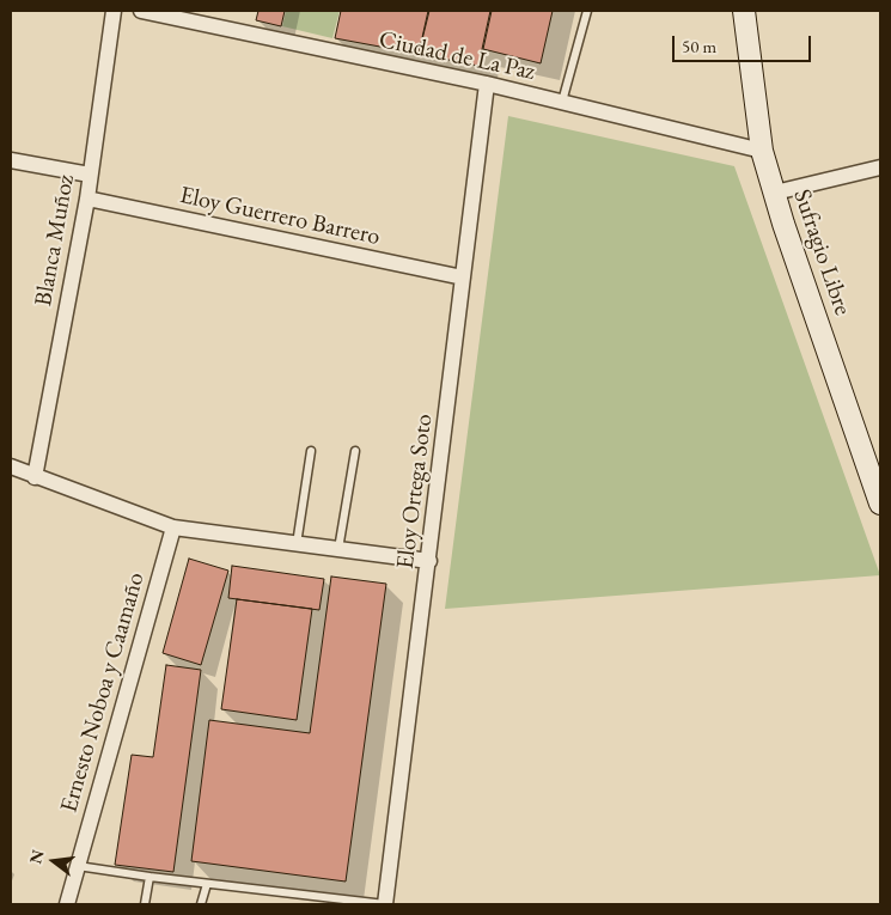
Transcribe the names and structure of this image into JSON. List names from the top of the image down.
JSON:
{
  "streets": {
    "street": [
      "Ciudad de La Paz",
      "Eloy Guerrero Barrero",
      "Blanca Muñoz",
      "Sufragio Libre",
      "Eloy Ortega Soto",
      "Ernesto Noboa y Caamaño"
    ]
  },
  "crossings": [
    ["Ciudad de La Paz", "Sufragio Libre"],
    ["Ciudad de La Paz", "Eloy Ortega Soto"],
    ["Eloy Guerrero Barrero", "Blanca Muñoz"],
    ["Eloy Guerrero Barrero", "Eloy Ortega Soto"]
  ],
  "scale_bar": "50 m",
  "north": "left"
}
